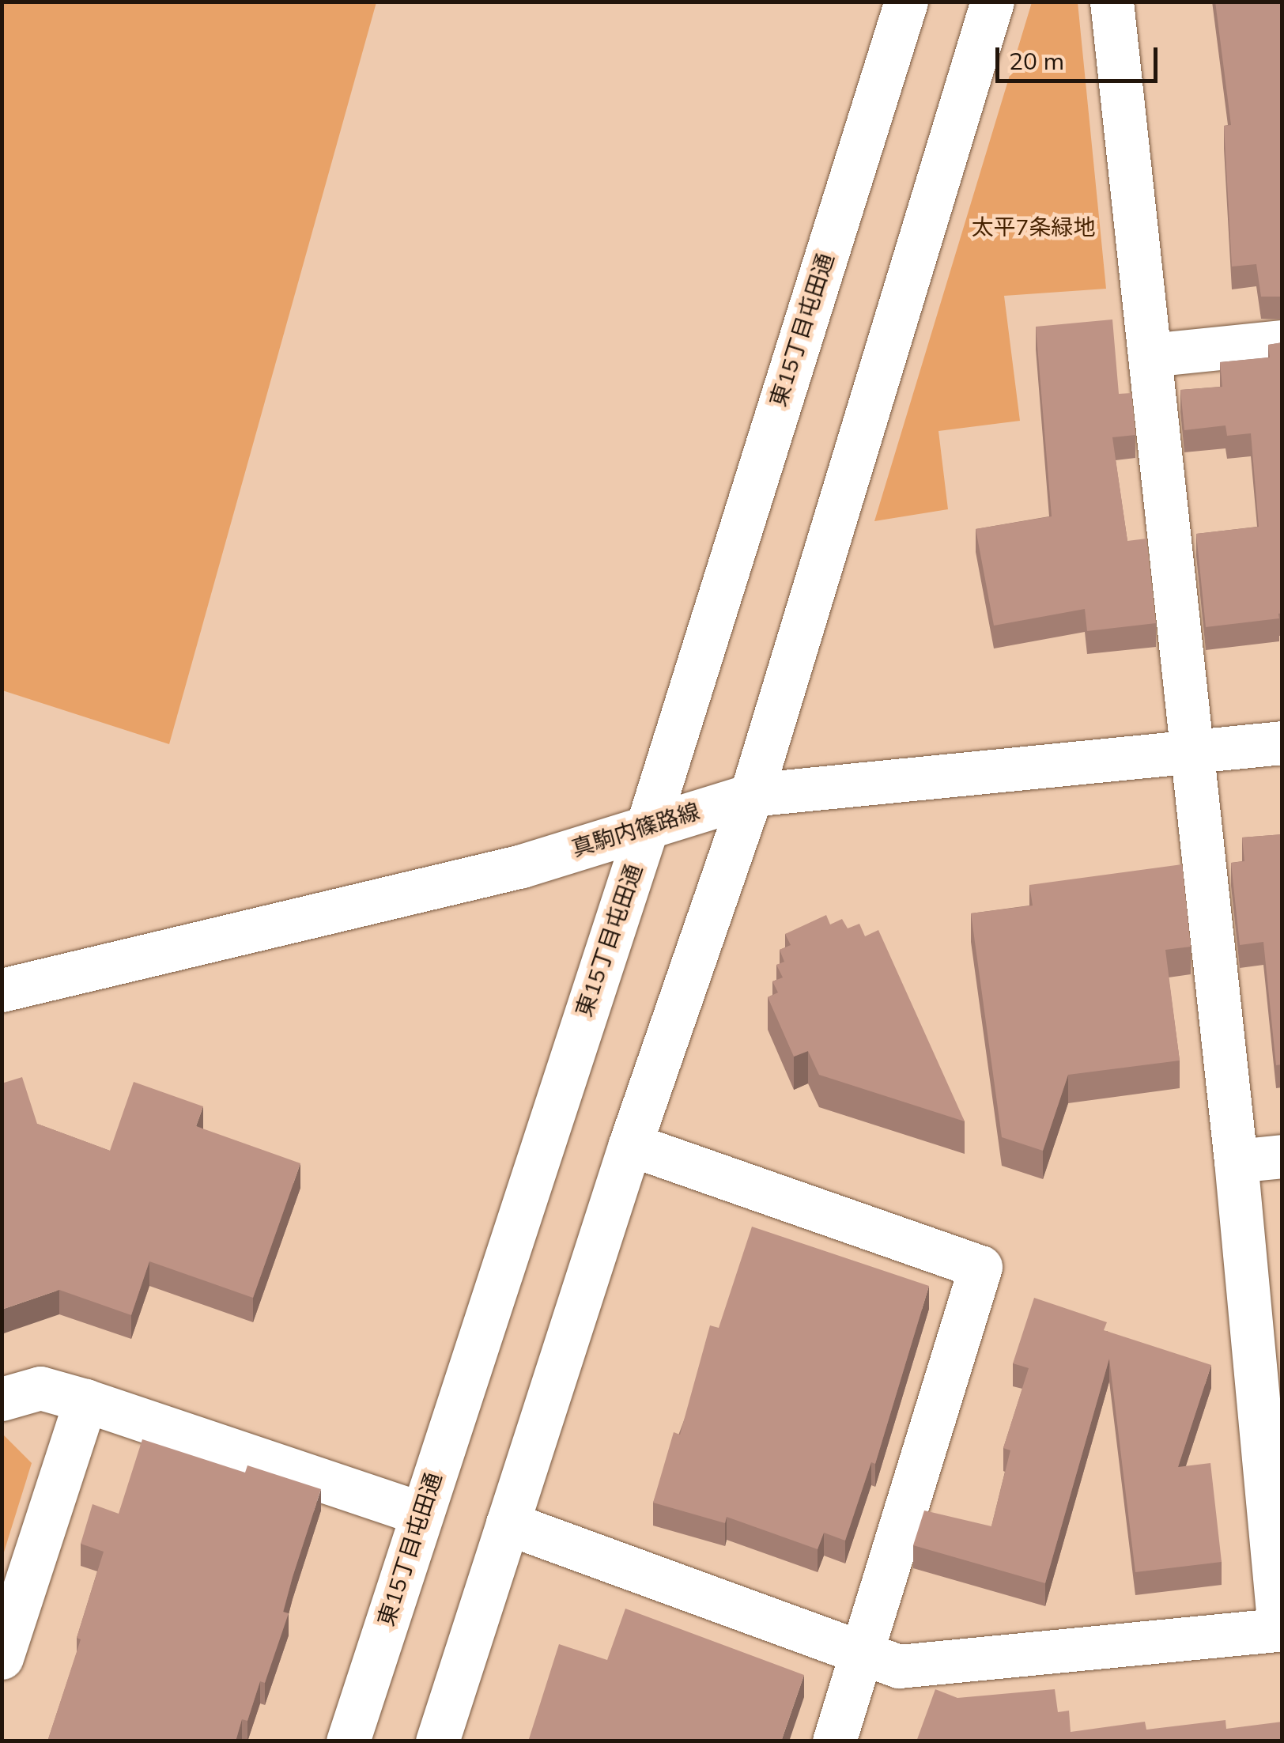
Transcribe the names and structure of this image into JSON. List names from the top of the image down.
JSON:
{
  "streets": {
    "street": ["東15丁目屯田通", "真駒内篠路線"]
  },
  "crossings": [
    ["東15丁目屯田通", "真駒内篠路線"]
  ],
  "parks": ["太平7条緑地"],
  "scale_bar": "20 m"
}
